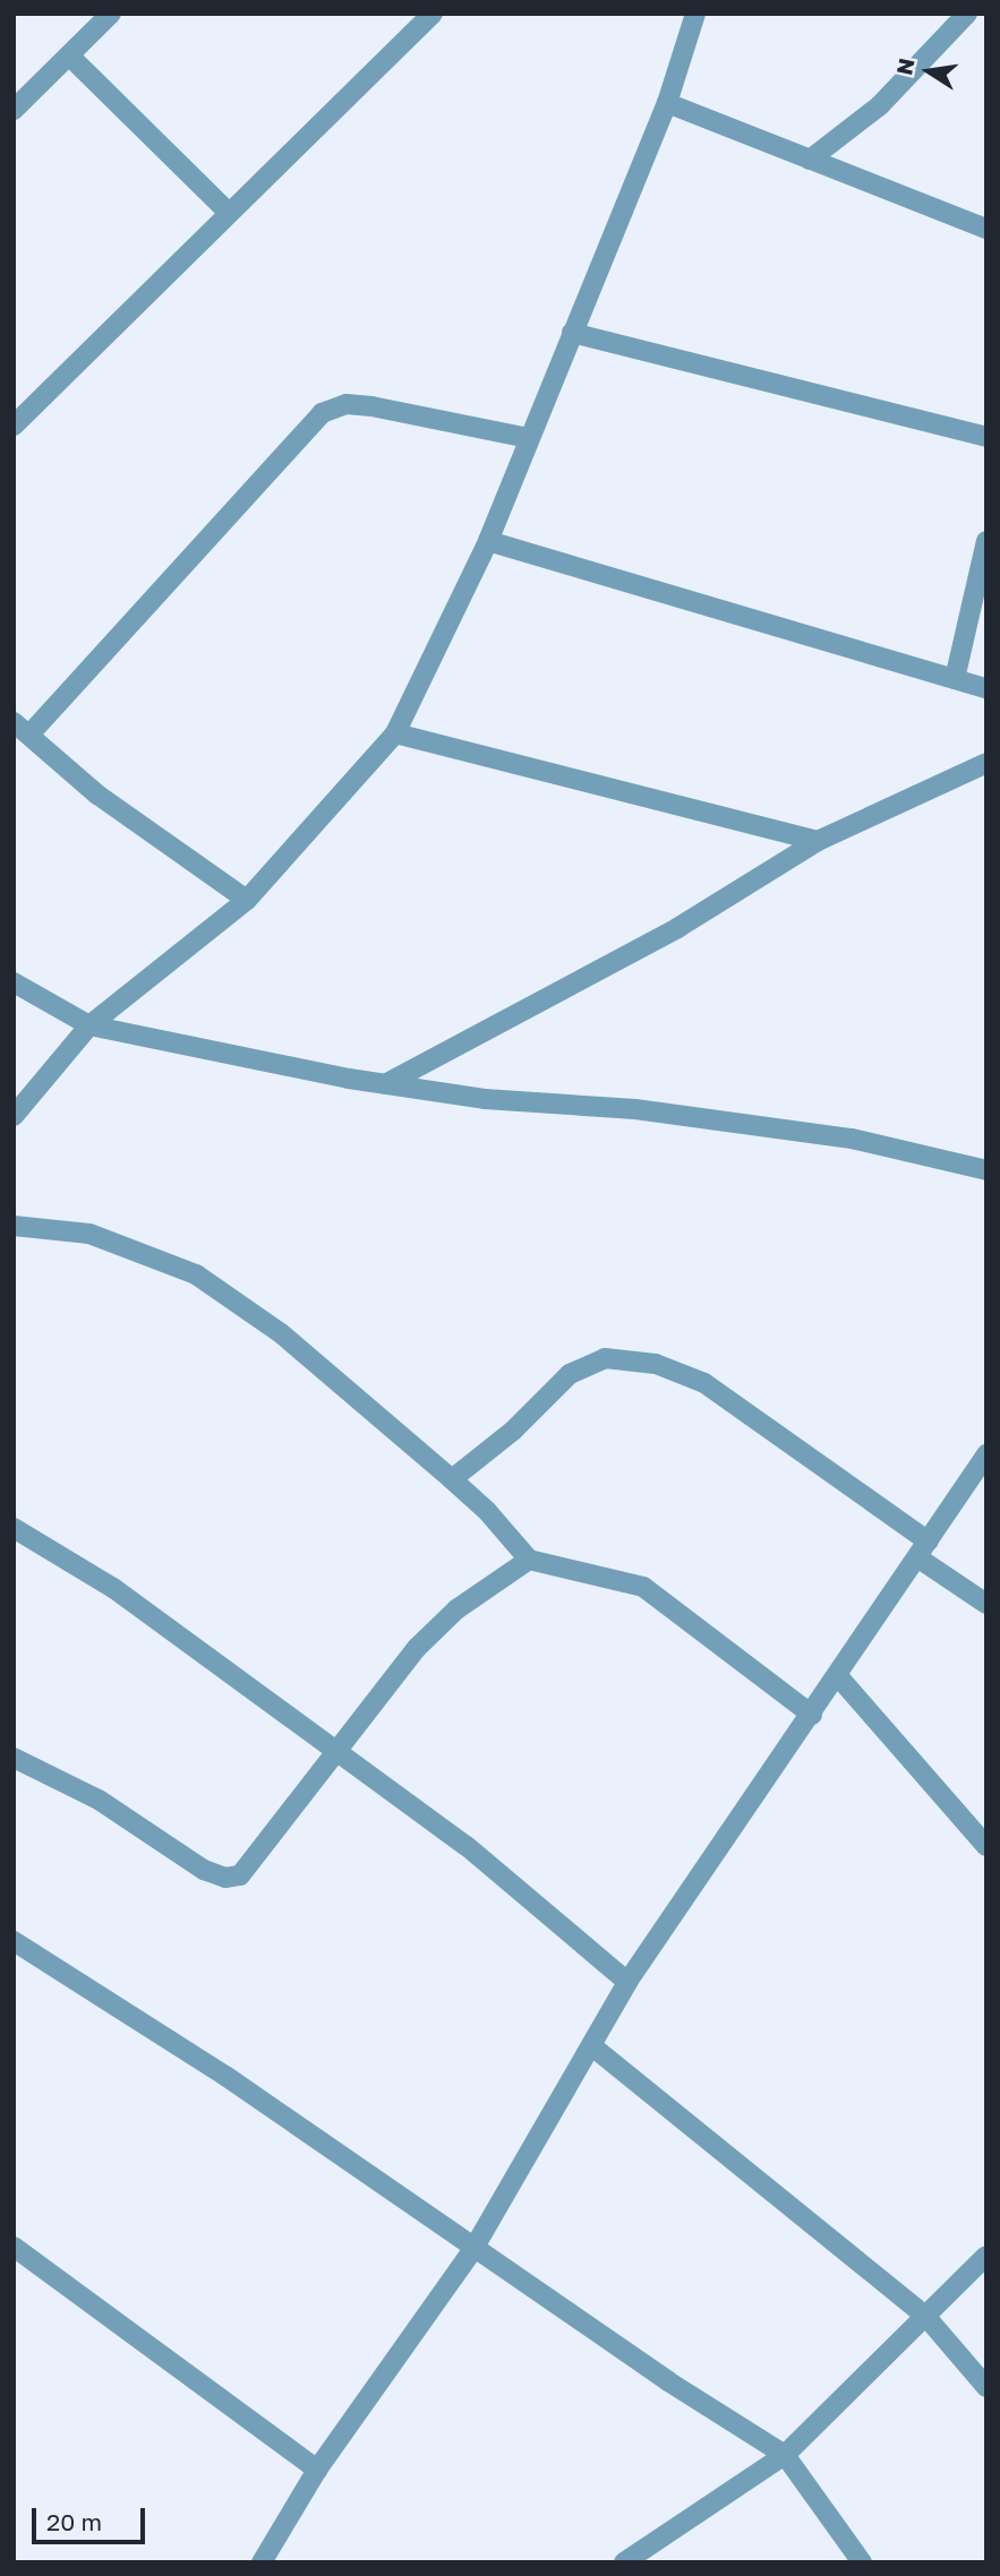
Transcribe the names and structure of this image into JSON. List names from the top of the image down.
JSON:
{
  "scale_bar": "20 m",
  "north": "left"
}
